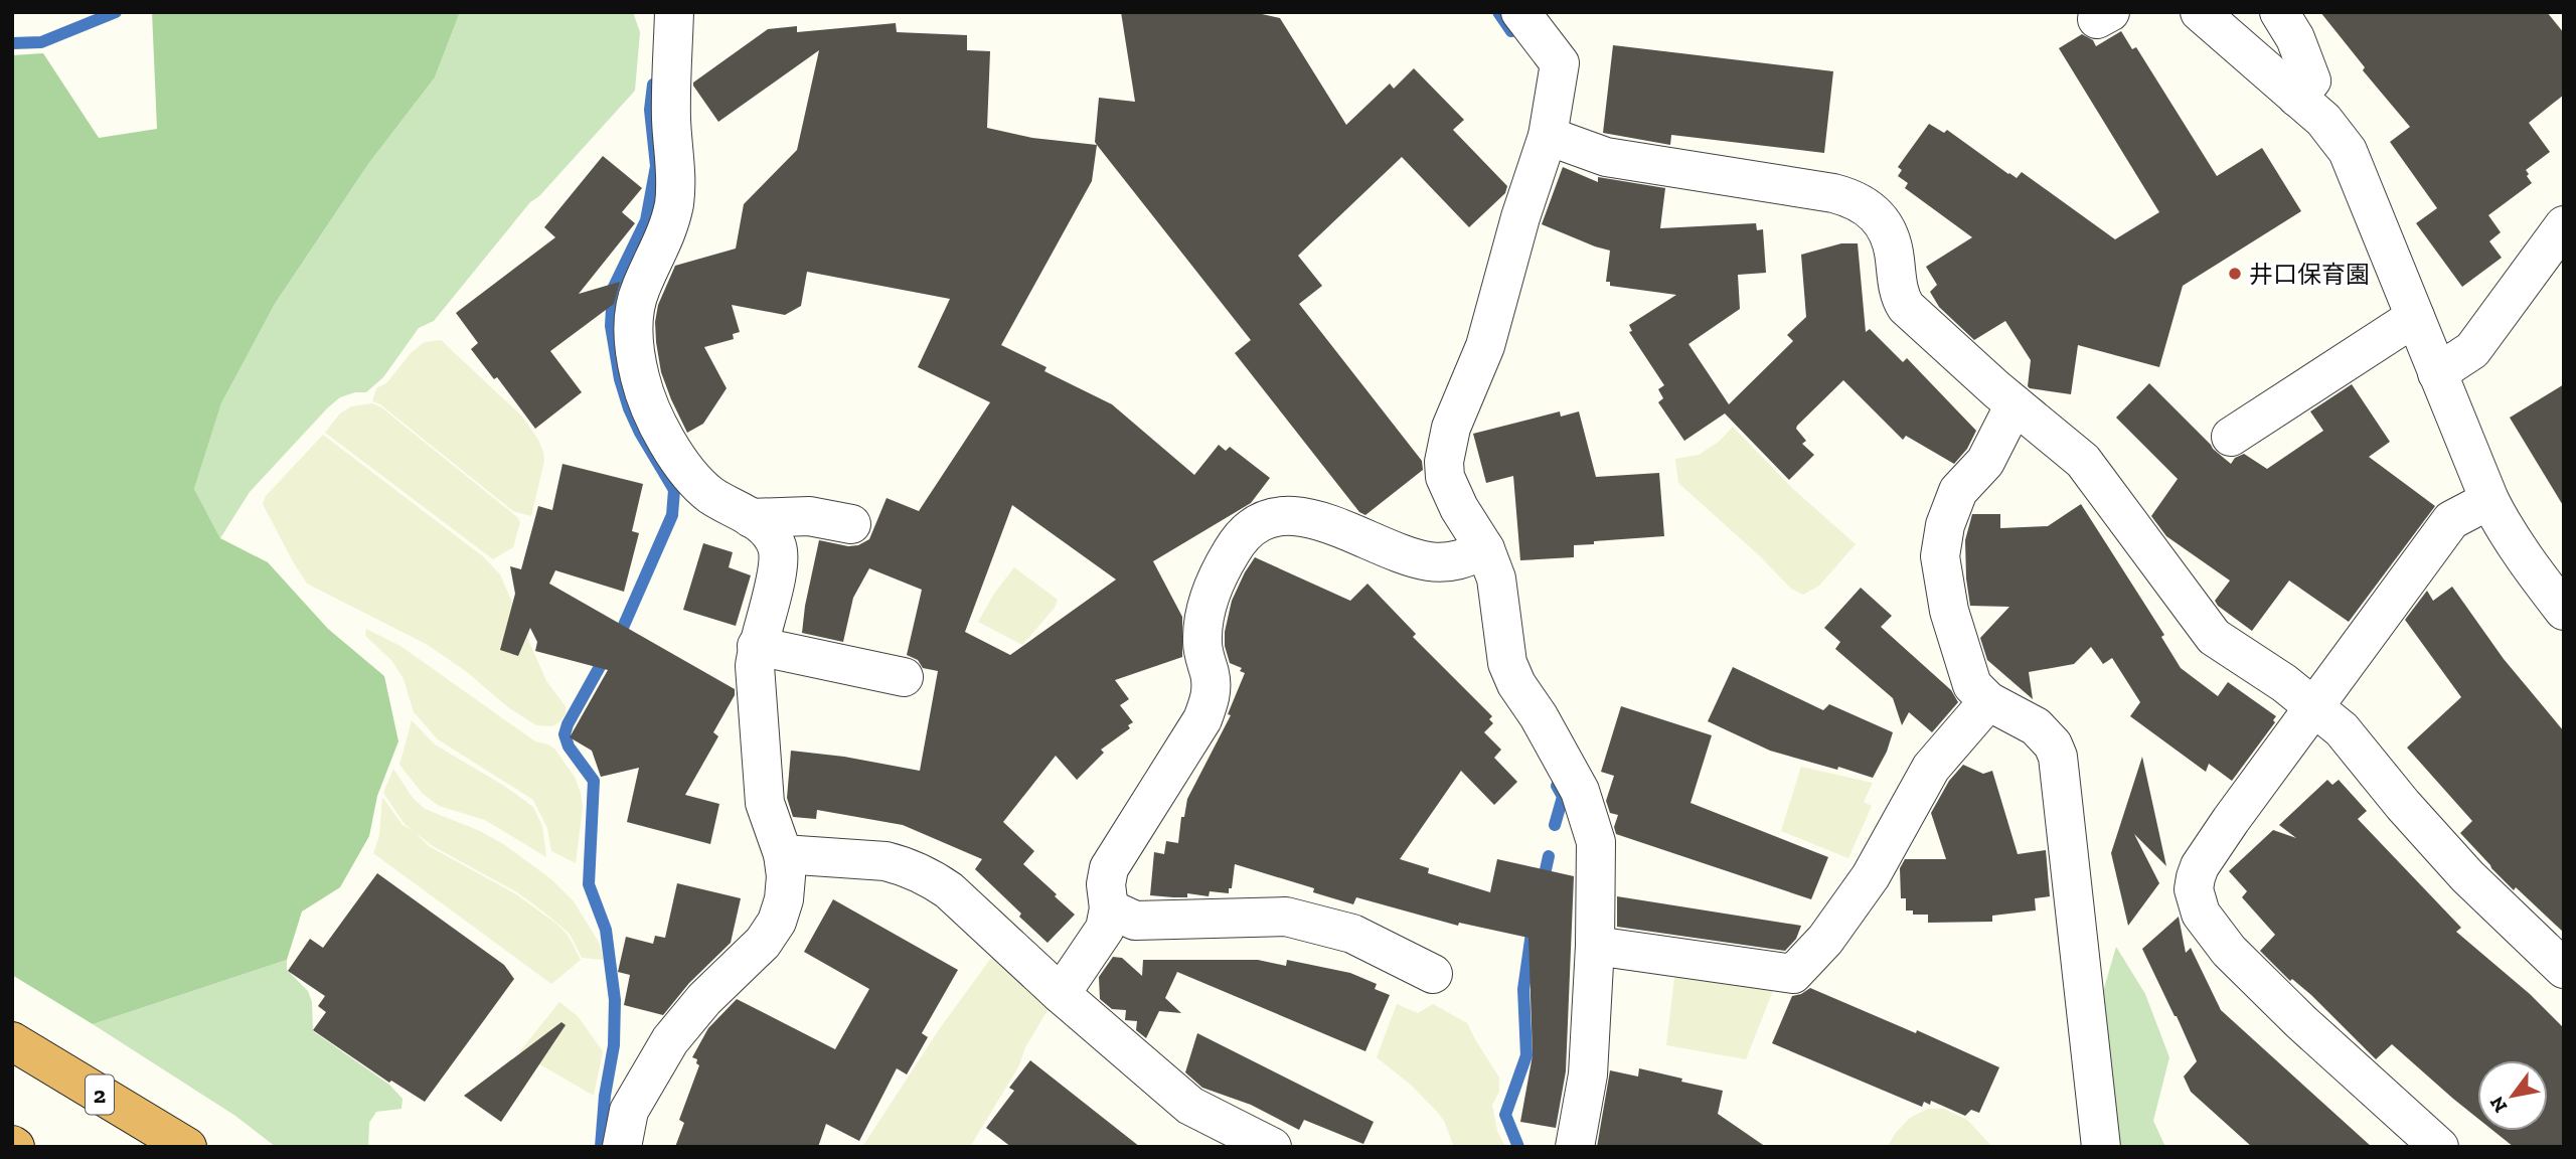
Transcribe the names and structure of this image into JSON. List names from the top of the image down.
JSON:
{
  "streets": {
    "highway": ["2"]
  },
  "places": ["井口保育園"],
  "north": "bottom left"
}
